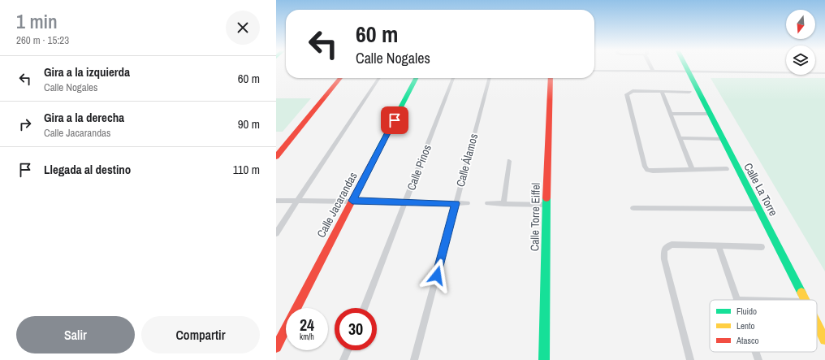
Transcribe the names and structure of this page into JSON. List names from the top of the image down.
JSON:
{
  "streets": {
    "street": [
      "Calle Álamos",
      "Calle Pinos",
      "Calle La Torre",
      "Calle Jacarandas",
      "Calle Torre Eiffel"
    ]
  },
  "legend": ["Fluido", "Lento", "Atasco"],
  "north": "bottom",
  "page": {
    "heading": ["1 min", "260 m · 15:23"],
    "turn": ["60 m", "Calle Nogales"],
    "list": [
      {
        "name": "Gira a la izquierda",
        "note": "Calle Nogales",
        "value": "60 m"
      },
      {
        "name": "Gira a la derecha",
        "note": "Calle Jacarandas",
        "value": "90 m"
      },
      {
        "name": "Llegada al destino",
        "value": "110 m"
      }
    ],
    "speed": "24 km/h",
    "limit": "30",
    "buttons": ["Salir", "Compartir"]
  }
}
